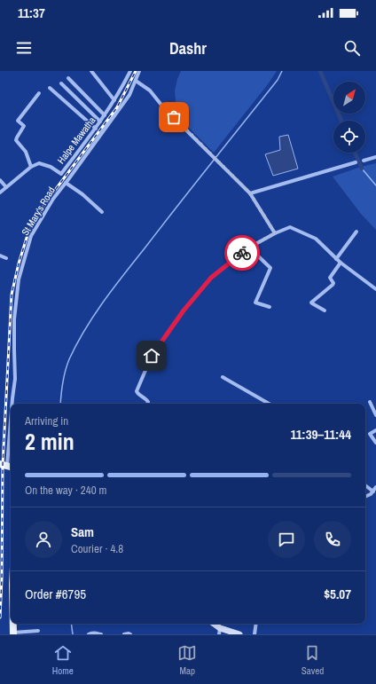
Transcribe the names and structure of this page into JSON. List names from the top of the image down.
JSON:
{
  "streets": {
    "street": ["Halpe Mawatha", "St Mary's Road"]
  },
  "north": "top right",
  "page": {
    "status": "11:37",
    "header": "Dashr",
    "heading": ["2 min", "Arriving in", "11:39–11:44"],
    "panel": [
      "Sam",
      "Courier · 4.8",
      "Order #6795",
      "$5.07"
    ],
    "bar": "On the way · 240 m",
    "tabs": ["Home", "Map", "Saved"]
  }
}
